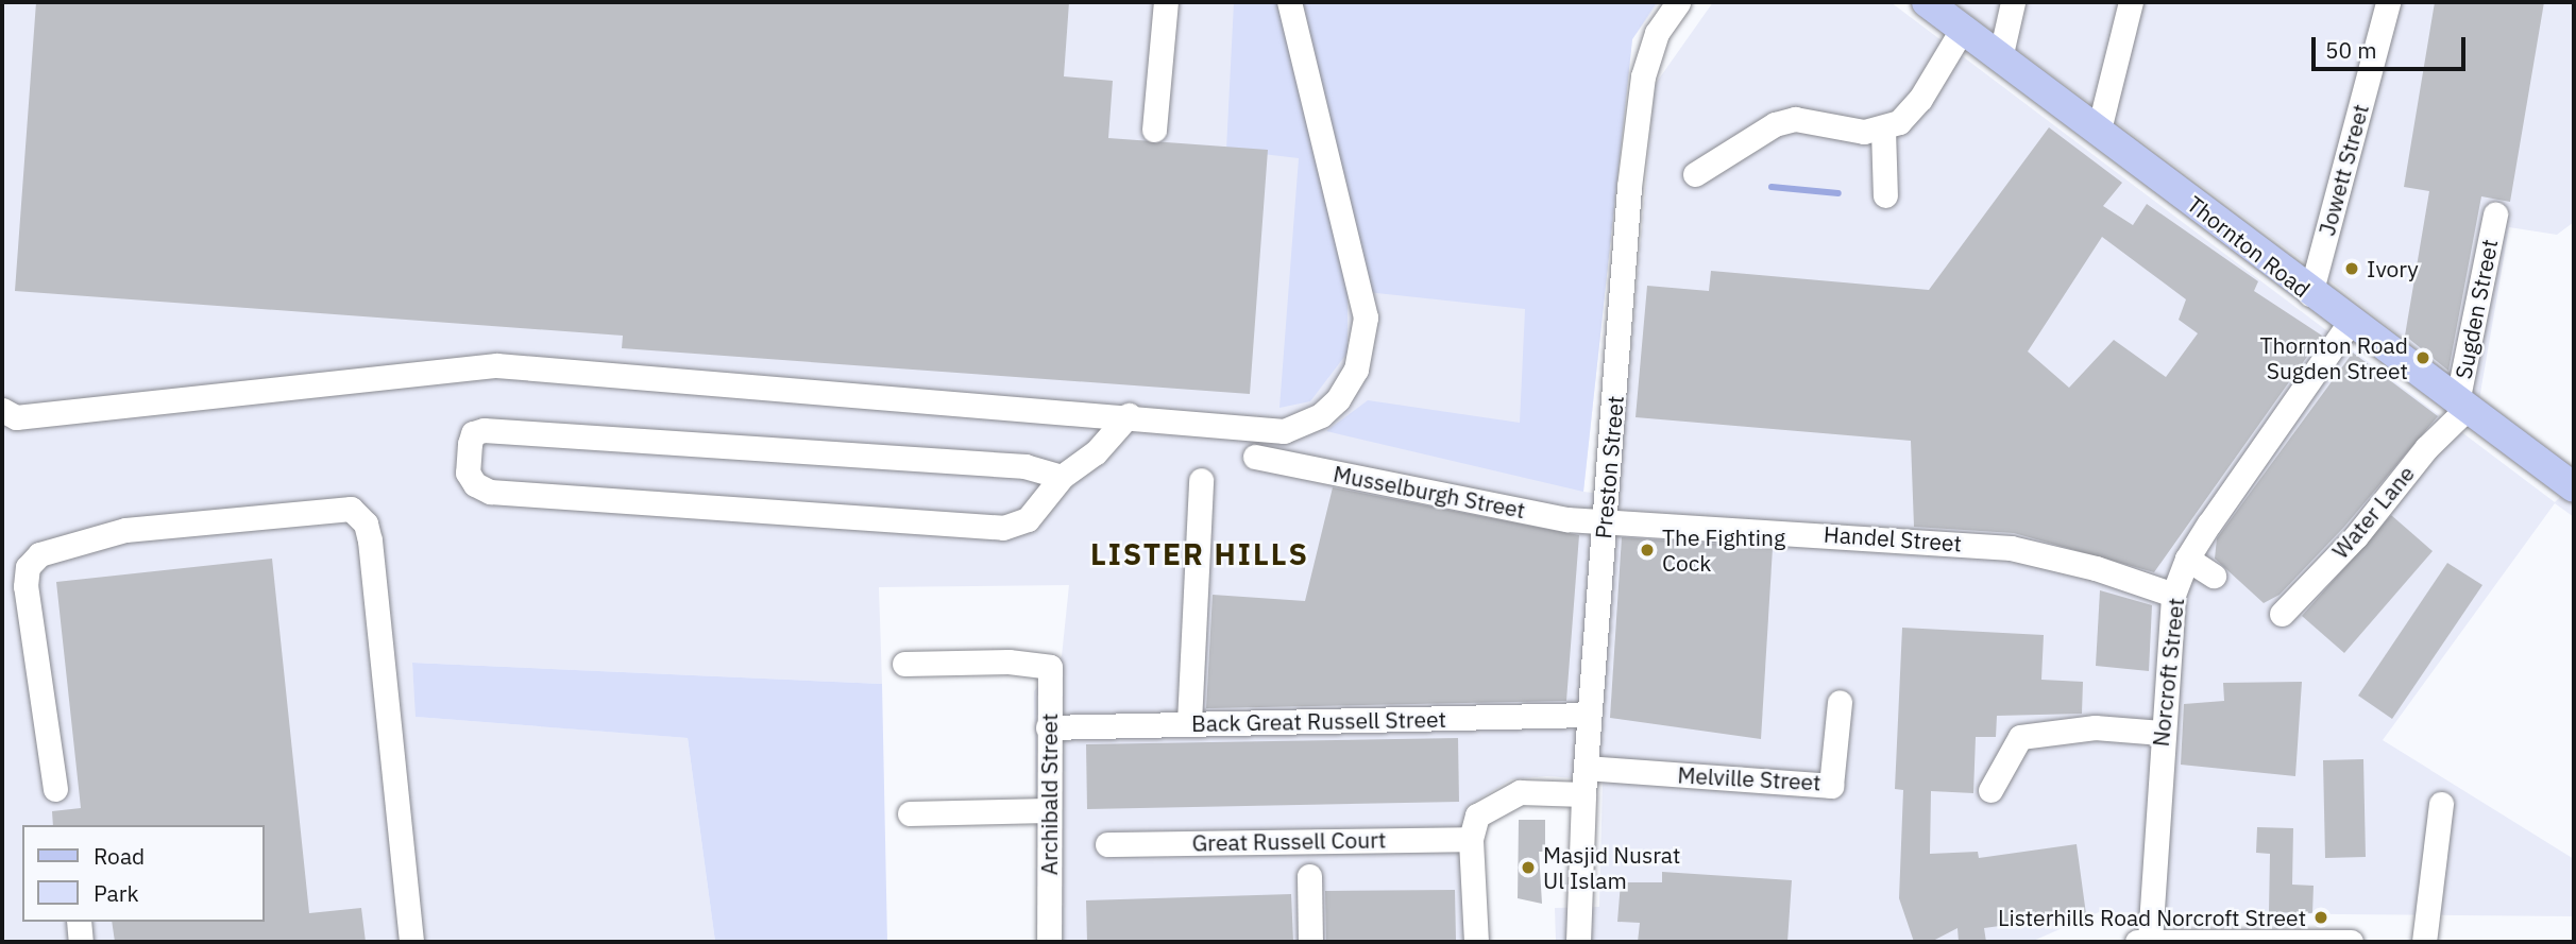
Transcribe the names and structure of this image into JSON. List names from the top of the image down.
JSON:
{
  "streets": {
    "main road": ["Thornton Road"],
    "street": [
      "Jowett Street",
      "Sugden Street",
      "Preston Street",
      "Musselburgh Street",
      "Water Lane",
      "Handel Street",
      "Norcroft Street",
      "Back Great Russell Street",
      "Melville Street",
      "Archibald Street",
      "Great Russell Court"
    ]
  },
  "crossings": [
    ["Jowett Street", "Thornton Road"],
    ["Thornton Road", "Sugden Street"],
    ["Thornton Road", "Water Lane"],
    ["Thornton Road", "Norcroft Street"],
    ["Sugden Street", "Water Lane"],
    ["Preston Street", "Musselburgh Street"],
    ["Preston Street", "Handel Street"],
    ["Preston Street", "Back Great Russell Street"],
    ["Preston Street", "Melville Street"],
    ["Musselburgh Street", "Handel Street"],
    ["Handel Street", "Norcroft Street"],
    ["Back Great Russell Street", "Archibald Street"]
  ],
  "districts": ["LISTER HILLS"],
  "places": [
    "Ivory",
    "Thornton Road Sugden Street",
    "The Fighting Cock",
    "Masjid Nusrat Ul Islam",
    "Listerhills Road Norcroft Street"
  ],
  "legend": ["Road", "Park"],
  "scale_bar": "50 m"
}
